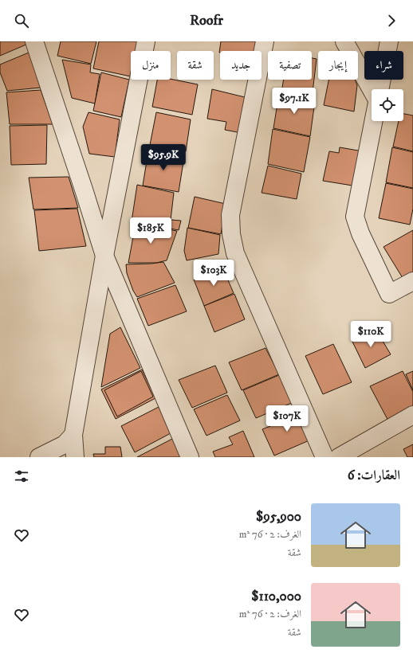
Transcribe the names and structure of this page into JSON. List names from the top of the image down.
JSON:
{
  "page": {
    "header": "Roofr",
    "chip": [
      "شراء",
      "إيجار",
      "تصفية",
      "جديد",
      "شقة",
      "منزل"
    ],
    "price": [
      "$97.1K",
      "$95.9K",
      "$185K",
      "$103K",
      "$110K",
      "$107K"
    ],
    "heading": "العقارات: 6",
    "list": [
      {
        "name": "$95,900",
        "note": "الغرف: 2 · 76 m² · شقة"
      },
      {
        "name": "$110,000",
        "note": "الغرف: 2 · 76 m² · شقة"
      }
    ]
  }
}
